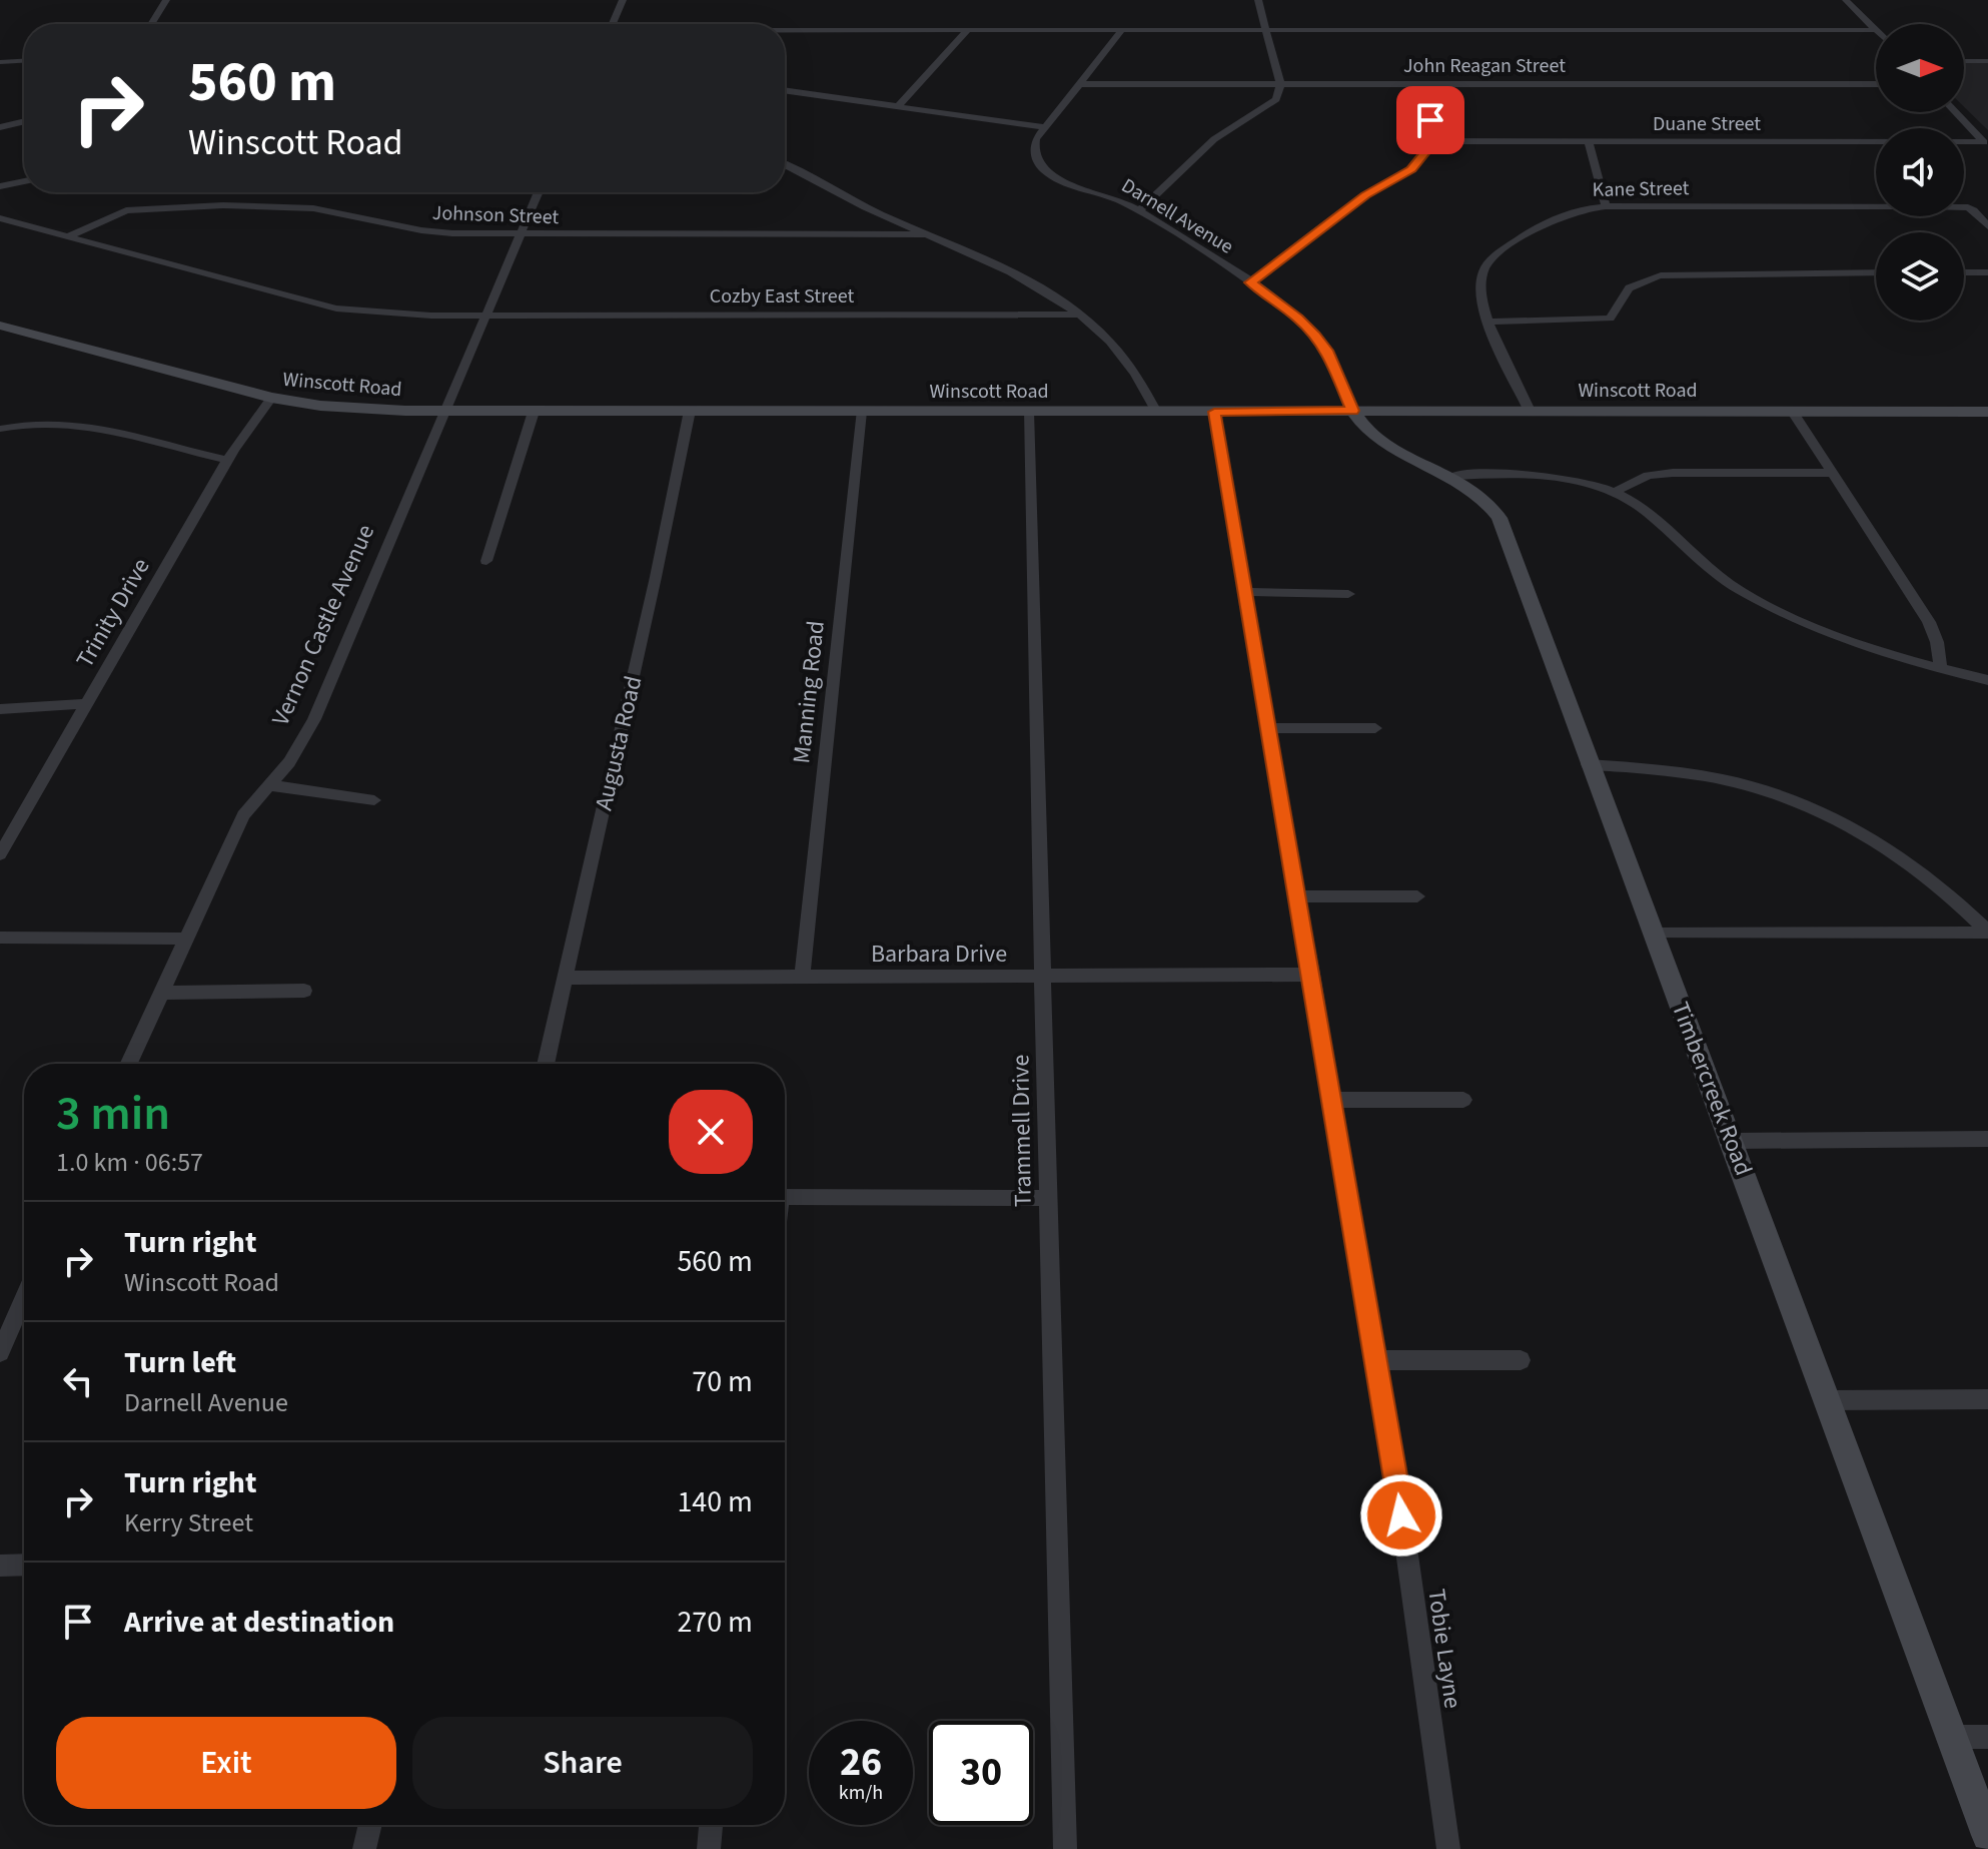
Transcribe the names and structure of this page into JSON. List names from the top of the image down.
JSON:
{
  "streets": {
    "main road": ["Winscott Road", "Timbercreek Road"],
    "street": [
      "John Reagan Street",
      "Duane Street",
      "Kane Street",
      "Johnson Street",
      "Darnell Avenue",
      "Cozby East Street",
      "Trinity Drive",
      "Vernon Castle Avenue",
      "Manning Road",
      "Augusta Road",
      "Barbara Drive",
      "Trammell Drive",
      "Tobie Layne"
    ]
  },
  "crossings": [
    ["Kane Street", "Winscott Road"],
    ["Johnson Street", "Cozby East Street"],
    ["Johnson Street", "Vernon Castle Avenue"],
    ["Darnell Avenue", "Winscott Road"],
    ["Darnell Avenue", "Timbercreek Road"],
    ["Cozby East Street", "Vernon Castle Avenue"],
    ["Winscott Road", "Trinity Drive"],
    ["Winscott Road", "Vernon Castle Avenue"],
    ["Winscott Road", "Manning Road"],
    ["Winscott Road", "Augusta Road"],
    ["Winscott Road", "Timbercreek Road"],
    ["Winscott Road", "Trammell Drive"],
    ["Winscott Road", "Tobie Layne"],
    ["Manning Road", "Barbara Drive"],
    ["Augusta Road", "Barbara Drive"],
    ["Barbara Drive", "Trammell Drive"],
    ["Barbara Drive", "Tobie Layne"]
  ],
  "north": "right",
  "page": {
    "turn": ["560 m", "Winscott Road"],
    "heading": ["3 min", "1.0 km · 06:57"],
    "list": [
      {
        "name": "Turn right",
        "note": "Winscott Road",
        "value": "560 m"
      },
      {
        "name": "Turn left",
        "note": "Darnell Avenue",
        "value": "70 m"
      },
      {
        "name": "Turn right",
        "note": "Kerry Street",
        "value": "140 m"
      },
      {
        "name": "Arrive at destination",
        "value": "270 m"
      }
    ],
    "buttons": ["Exit", "Share"],
    "speed": "26 km/h",
    "limit": "30"
  }
}
